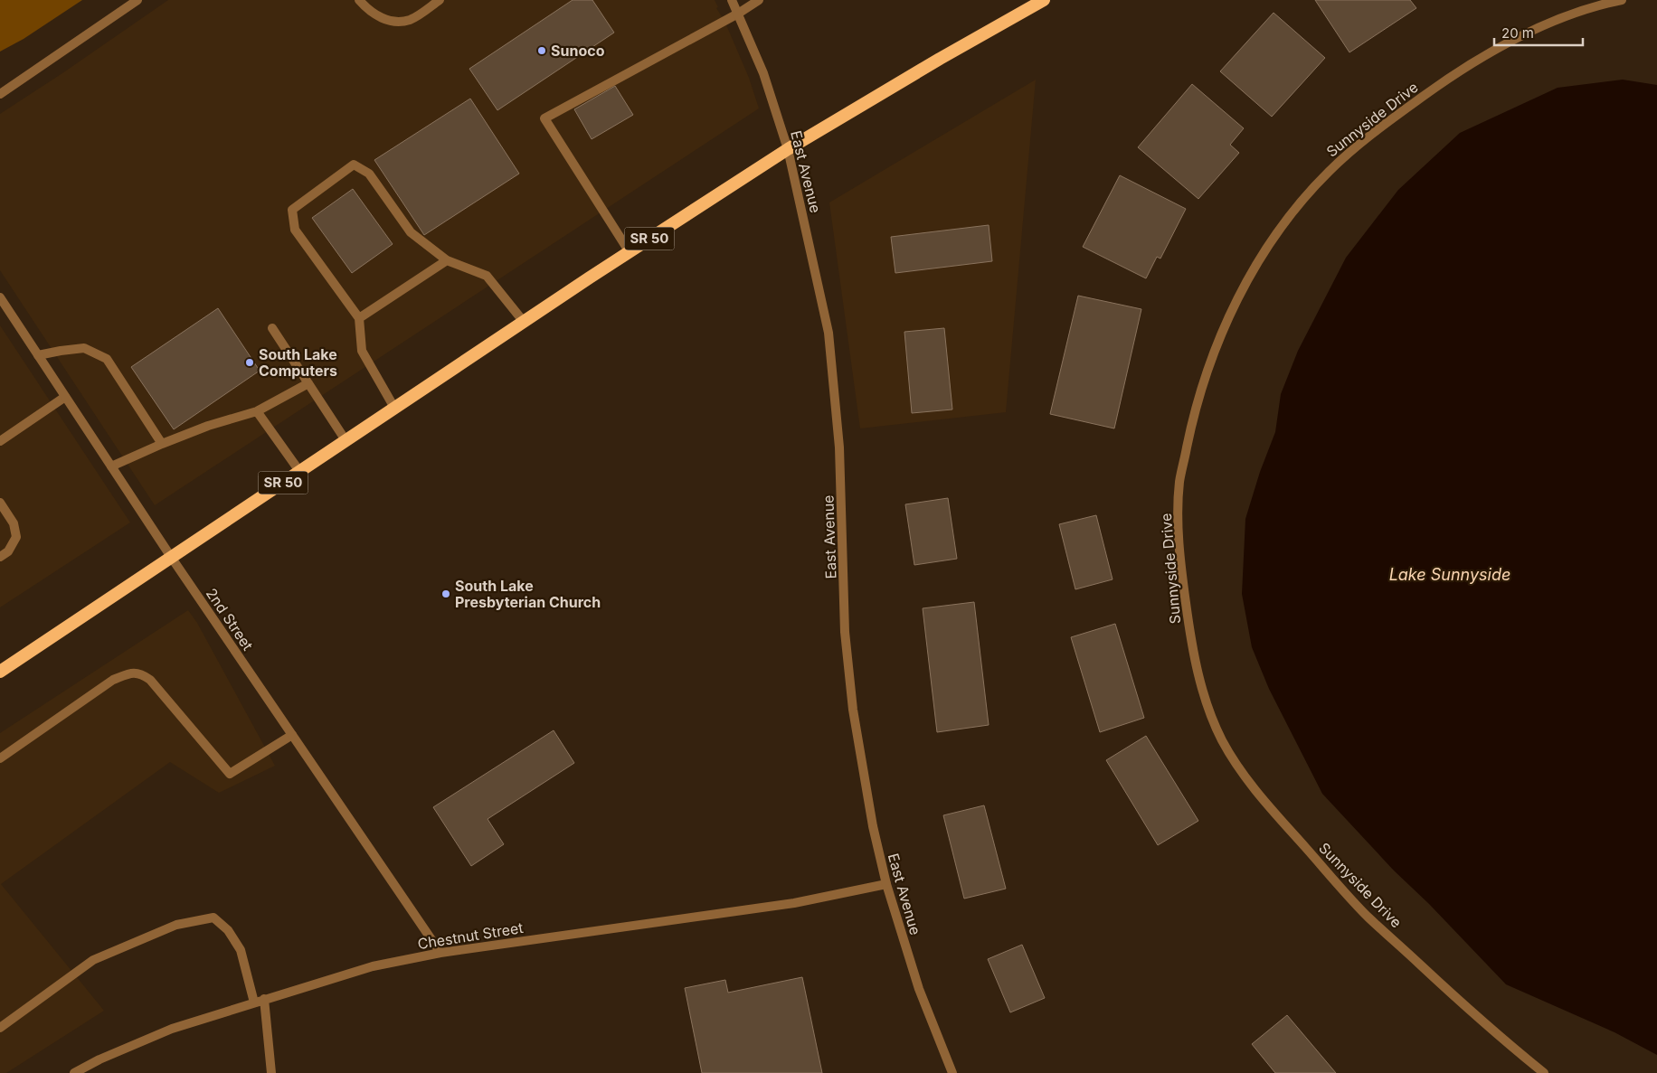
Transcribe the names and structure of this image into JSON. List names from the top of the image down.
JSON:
{
  "streets": {
    "highway": ["SR 50"],
    "street": [
      "Sunnyside Drive",
      "East Avenue",
      "2nd Street",
      "Chestnut Street"
    ]
  },
  "crossings": [
    ["East Avenue", "SR 50"],
    ["East Avenue", "Chestnut Street"],
    ["SR 50", "2nd Street"],
    ["2nd Street", "Chestnut Street"]
  ],
  "water": ["Lake Sunnyside"],
  "places": ["Sunoco", "South Lake Computers", "South Lake Presbyterian Church"],
  "scale_bar": "20 m"
}
